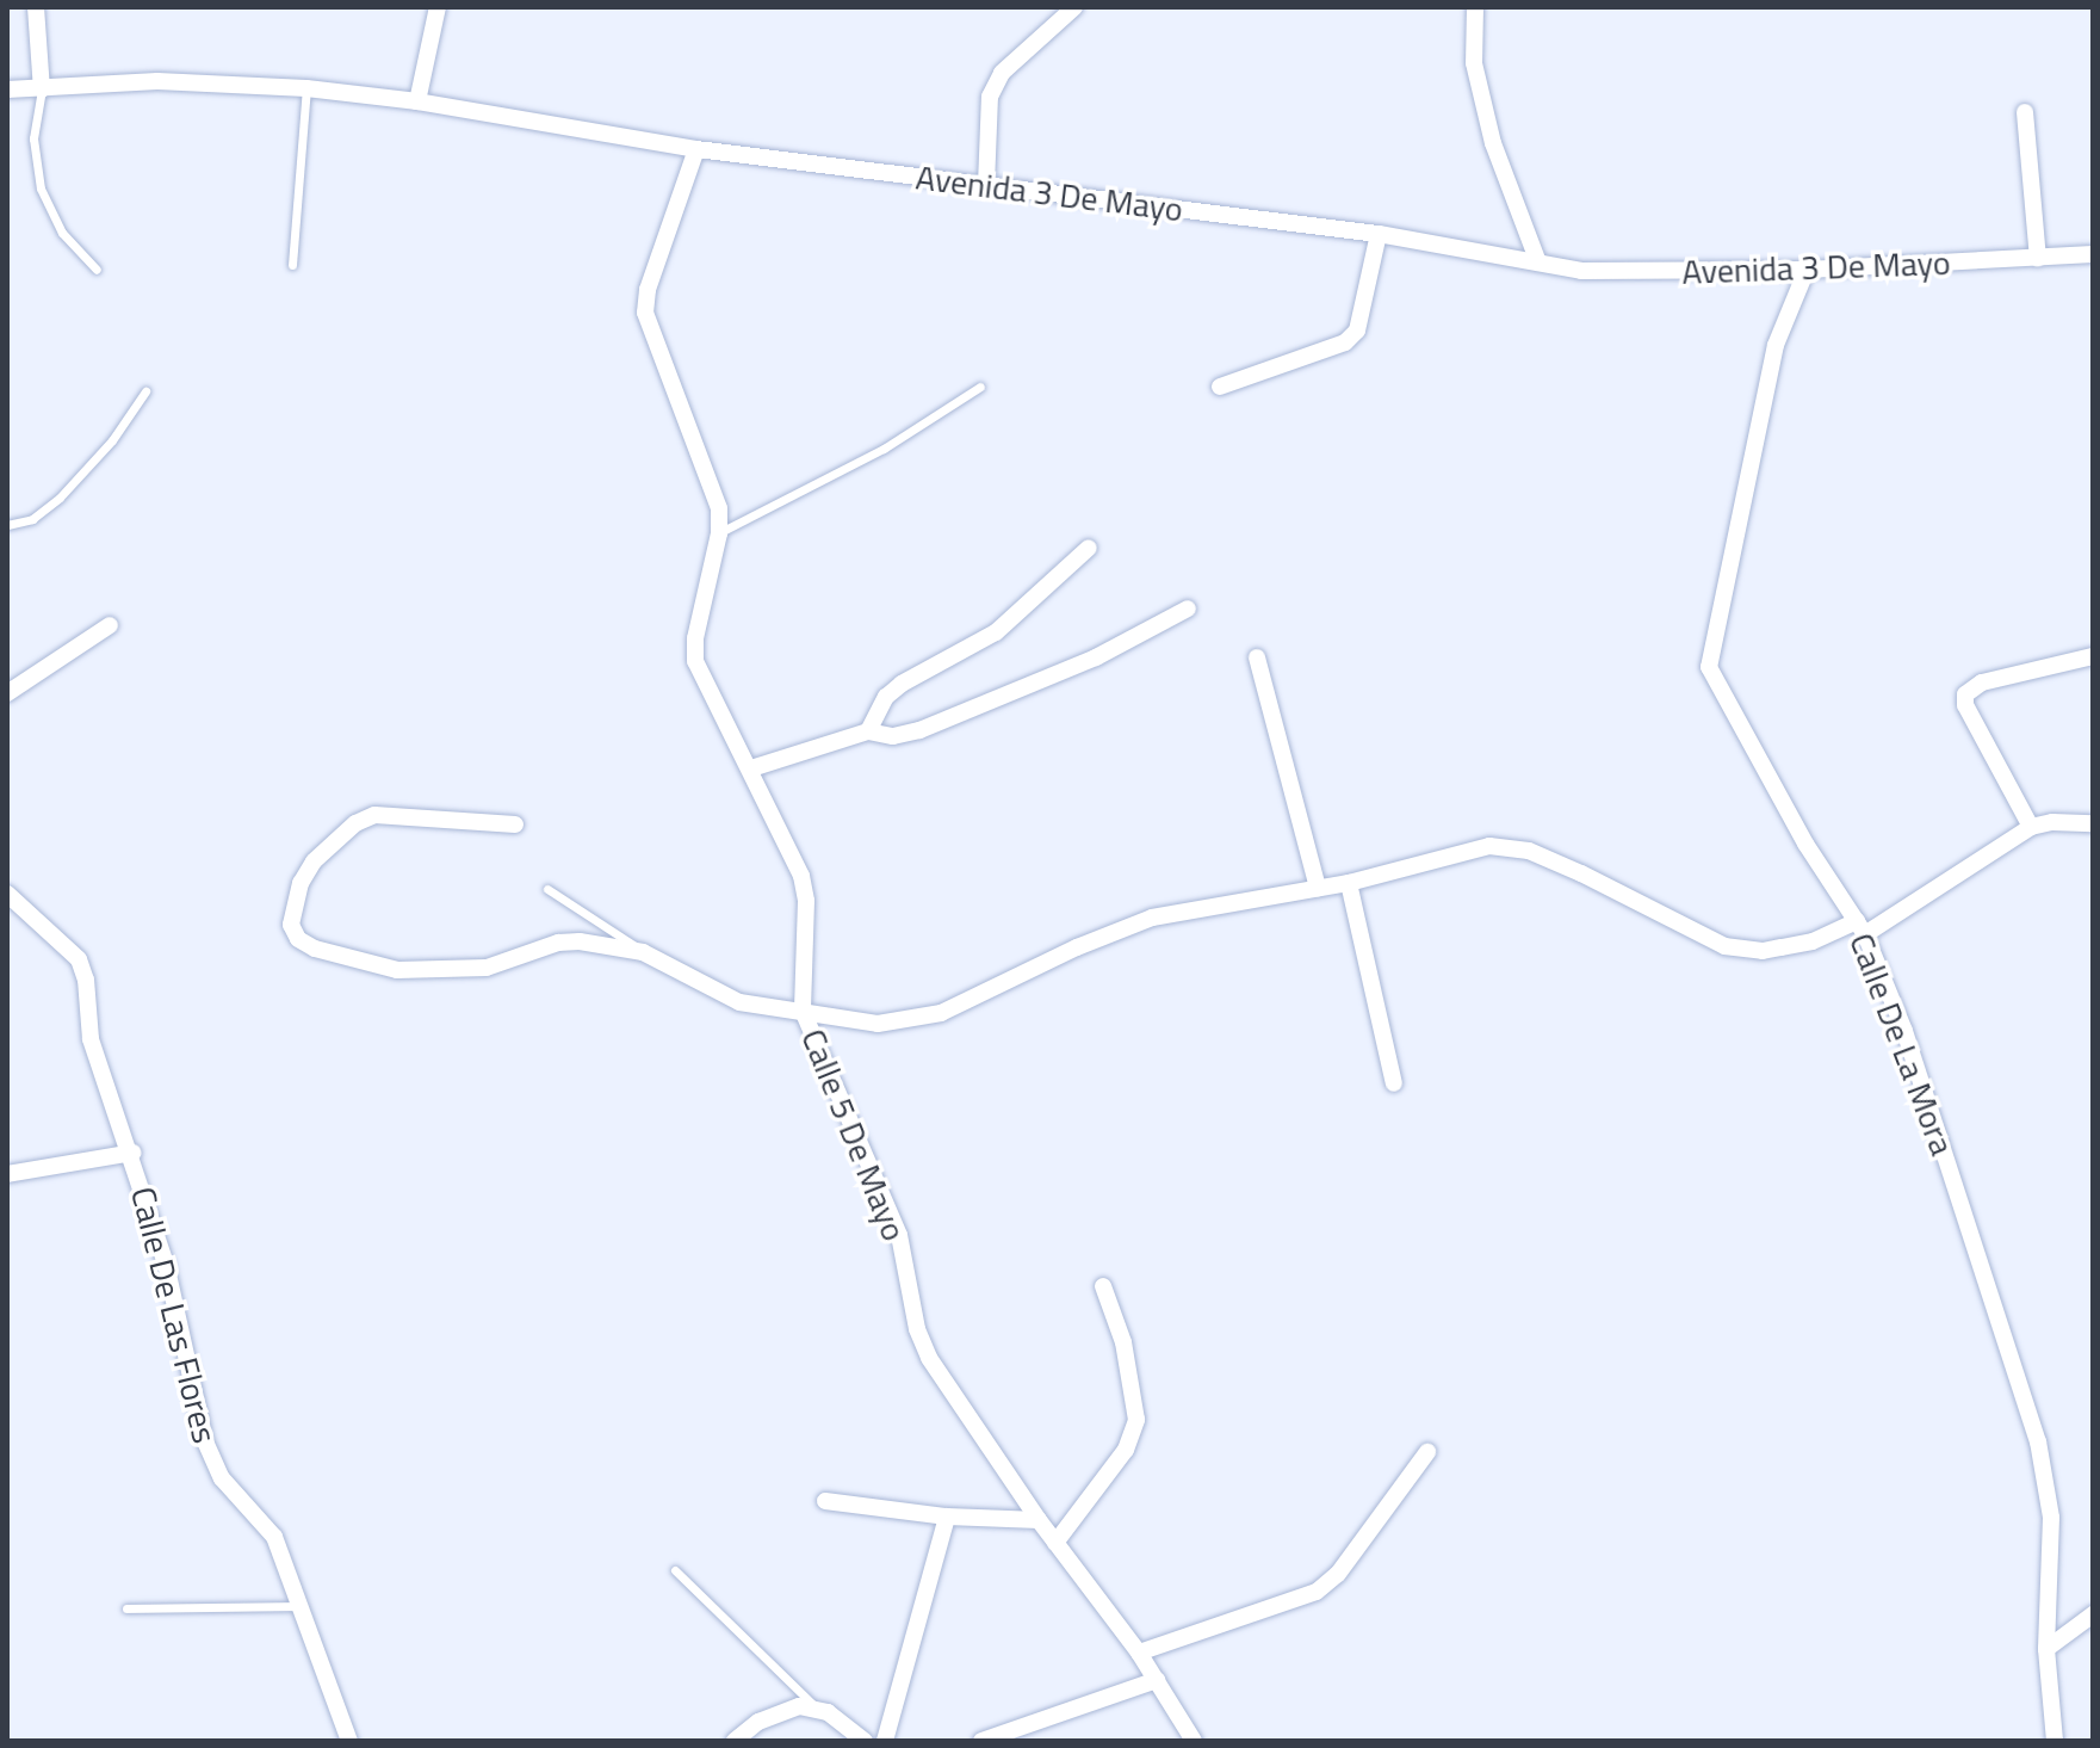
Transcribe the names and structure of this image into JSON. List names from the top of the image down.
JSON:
{
  "streets": {
    "street": [
      "Avenida 3 De Mayo",
      "Calle De La Mora",
      "Calle 5 De Mayo",
      "Calle De Las Flores"
    ]
  },
  "crossings": [
    ["Avenida 3 De Mayo", "Calle De La Mora"],
    ["Avenida 3 De Mayo", "Calle 5 De Mayo"]
  ]
}
